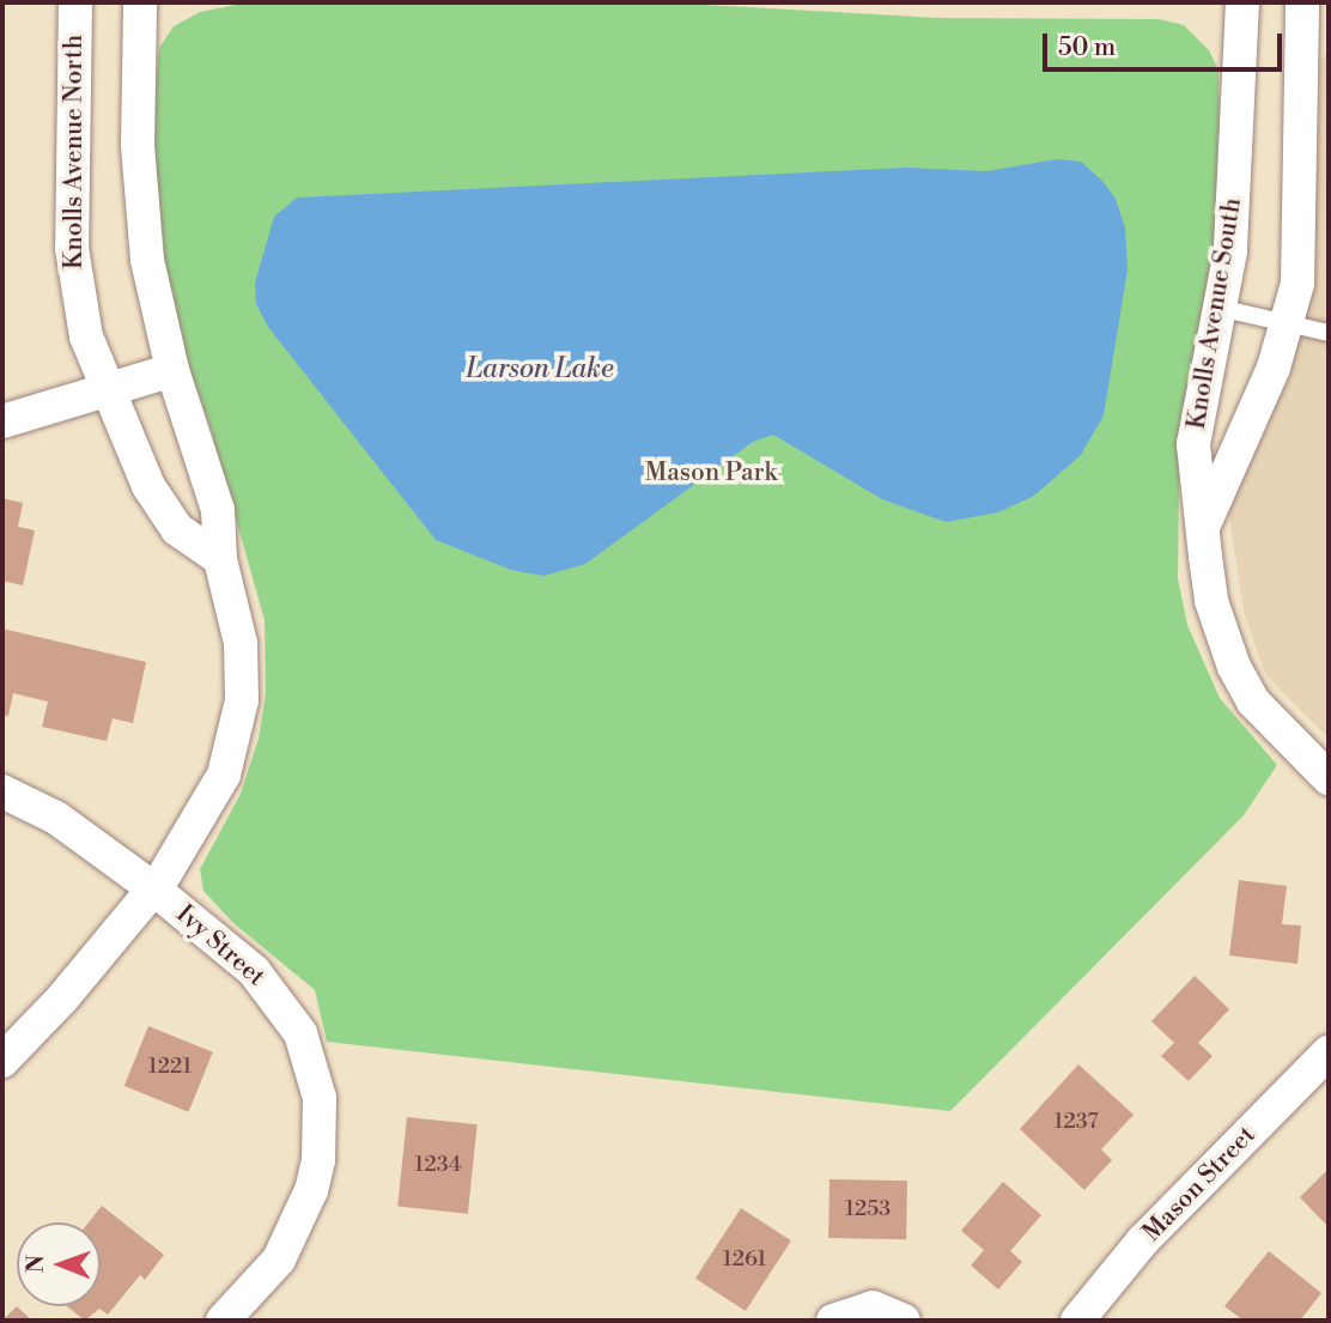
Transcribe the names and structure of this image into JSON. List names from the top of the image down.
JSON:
{
  "streets": {
    "street": [
      "Knolls Avenue North",
      "Knolls Avenue South",
      "Ivy Street",
      "Mason Street"
    ]
  },
  "water": ["Larson Lake"],
  "parks": ["Mason Park"],
  "house_numbers": [
    "1221",
    "1237",
    "1234",
    "1253",
    "1261"
  ],
  "scale_bar": "50 m",
  "north": "left"
}
